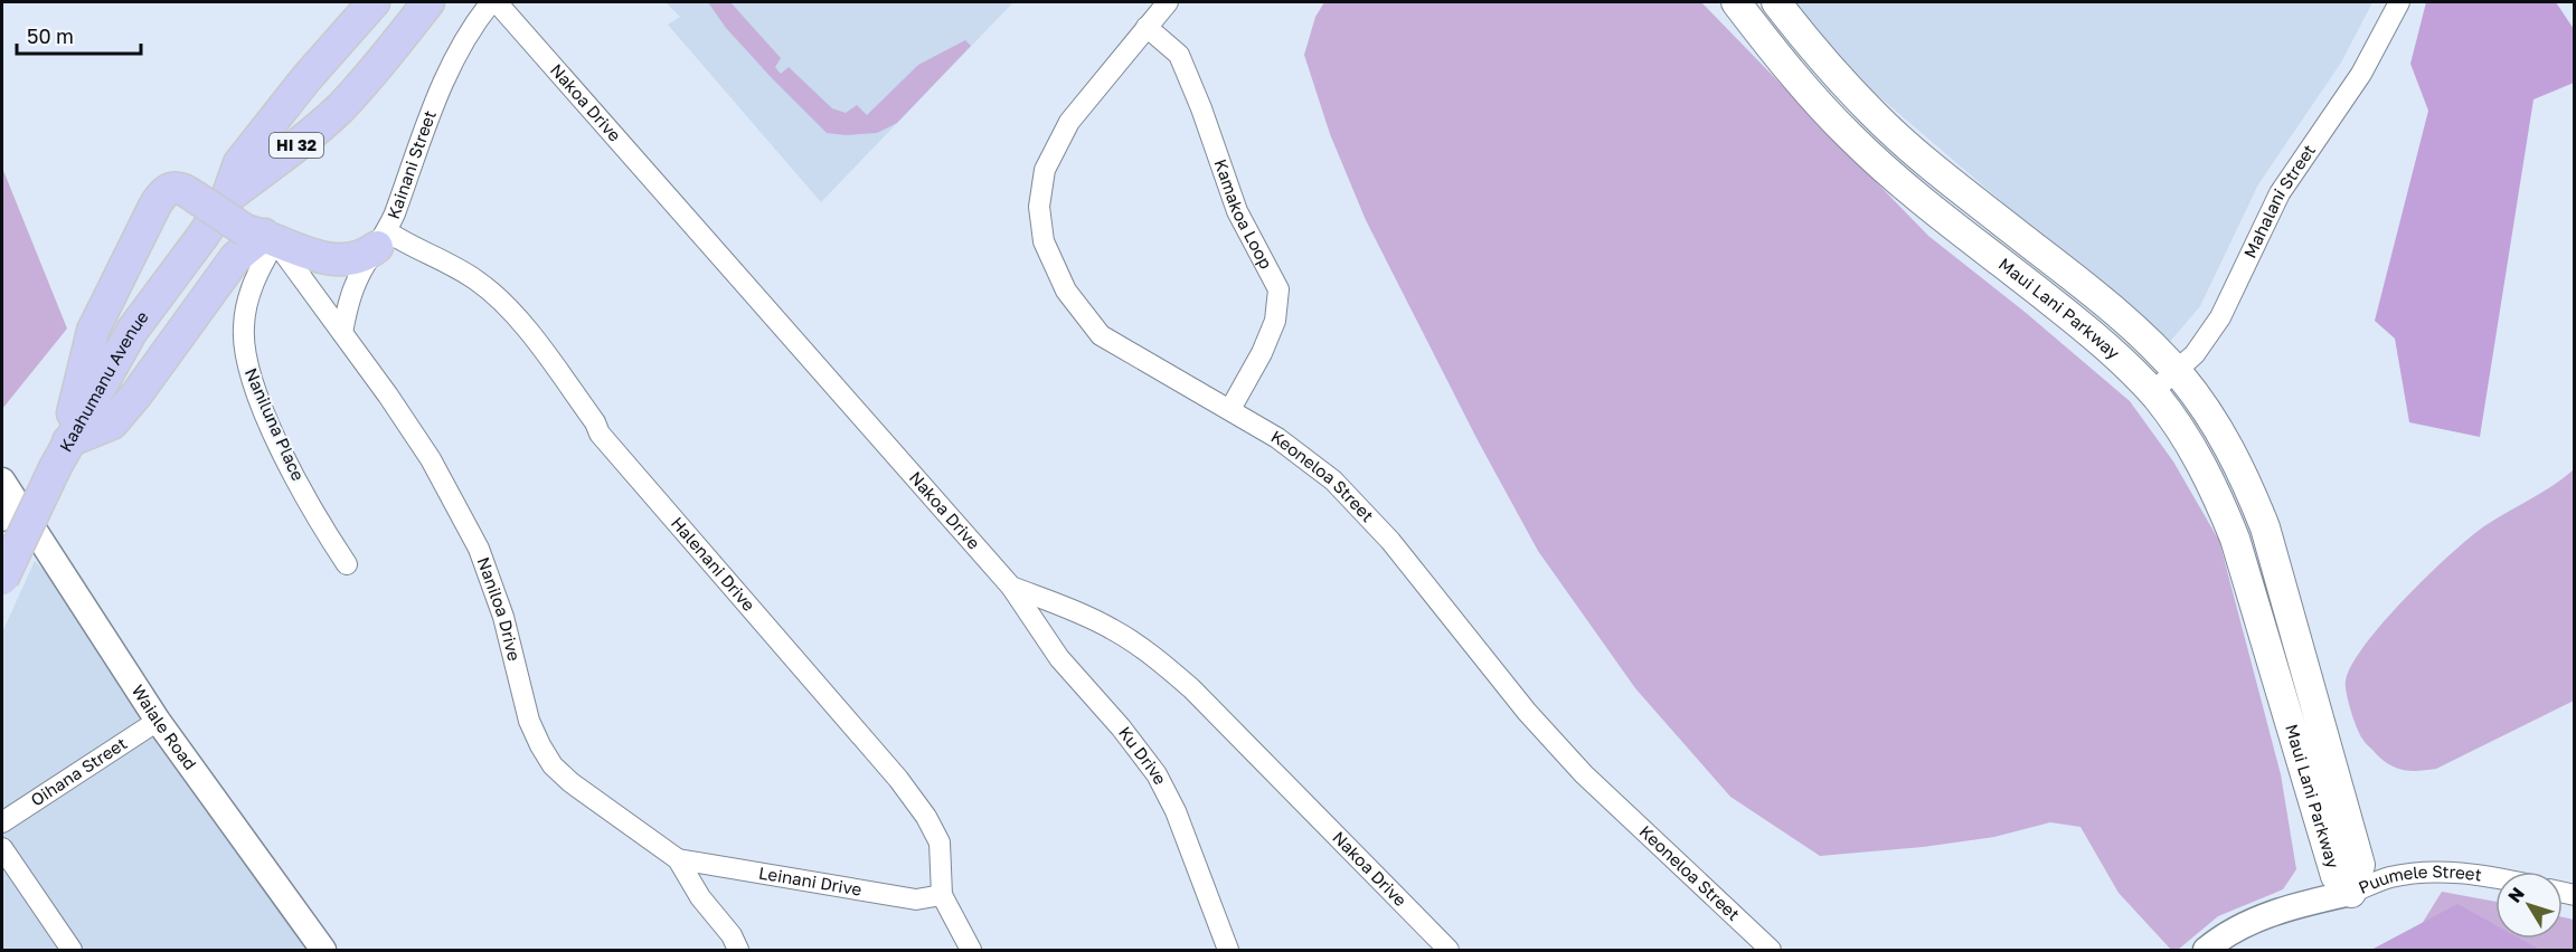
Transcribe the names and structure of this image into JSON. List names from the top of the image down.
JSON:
{
  "streets": {
    "main road": ["HI 32", "Maui Lani Parkway", "Kaahumanu Avenue"],
    "street": [
      "Nakoa Drive",
      "Kainani Street",
      "Mahalani Street",
      "Kamakoa Loop",
      "Naniluna Place",
      "Keoneloa Street",
      "Halenani Drive",
      "Naniloa Drive",
      "Waiale Road",
      "Ku Drive",
      "Oihana Street",
      "Leinani Drive",
      "Puumele Street"
    ]
  },
  "crossings": [
    ["Nakoa Drive", "Ku Drive"],
    ["Kainani Street", "Halenani Drive"],
    ["Kainani Street", "Naniloa Drive"],
    ["Mahalani Street", "Maui Lani Parkway"],
    ["Kamakoa Loop", "Keoneloa Street"],
    ["Maui Lani Parkway", "Puumele Street"],
    ["Naniluna Place", "Naniloa Drive"],
    ["Halenani Drive", "Leinani Drive"],
    ["Naniloa Drive", "Leinani Drive"],
    ["Waiale Road", "Oihana Street"]
  ],
  "scale_bar": "50 m",
  "north": "top left"
}
